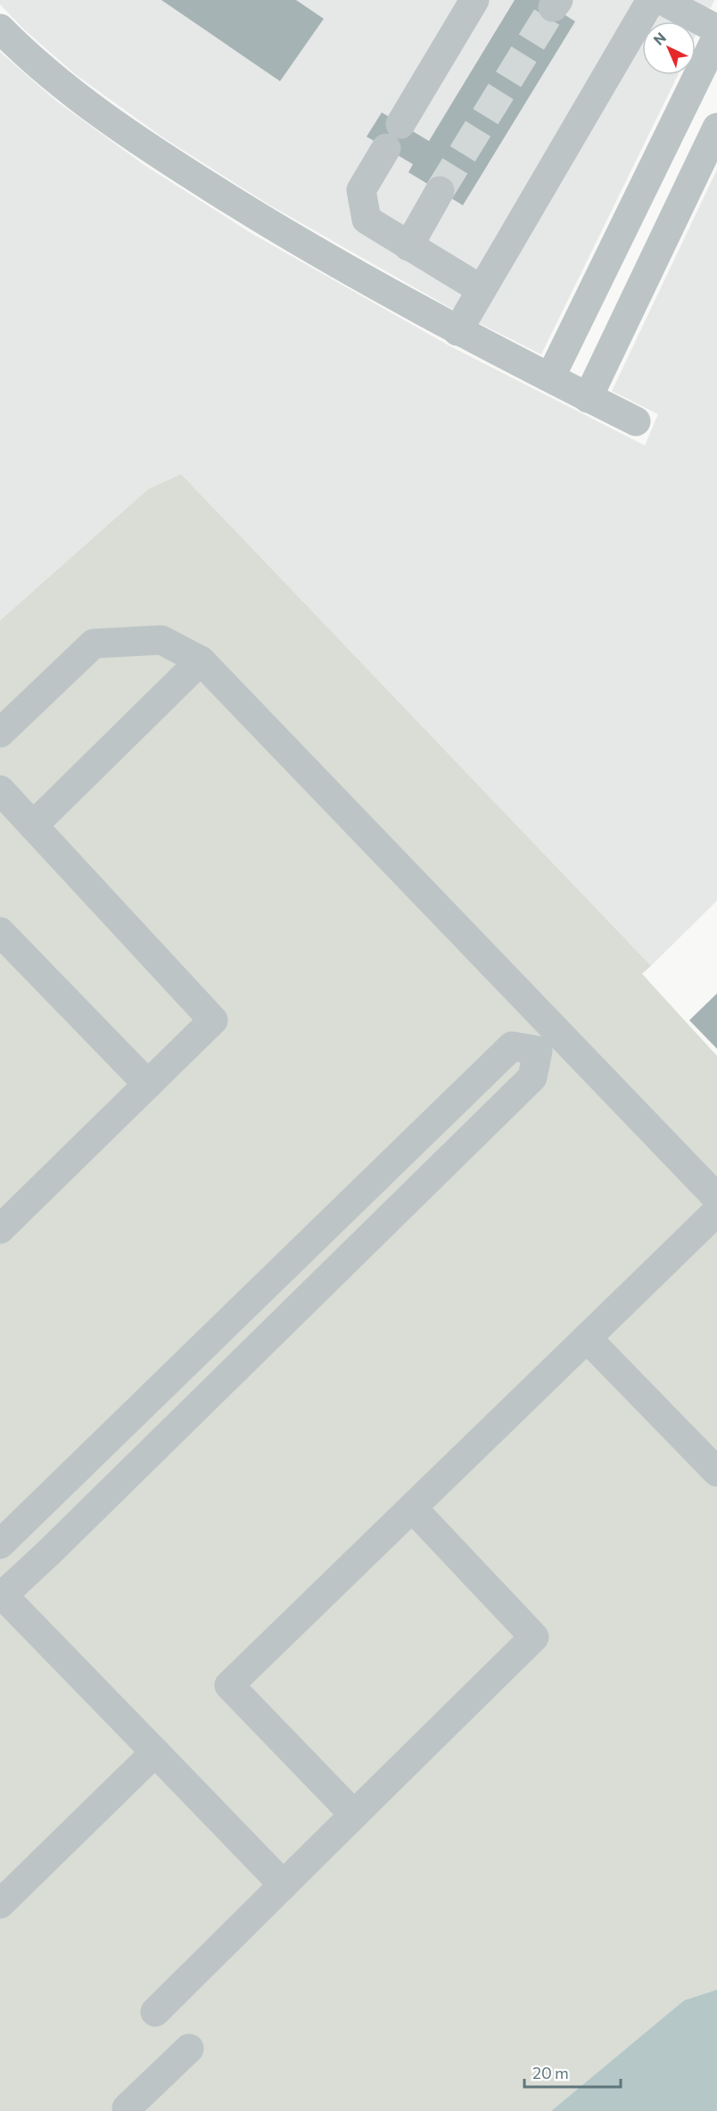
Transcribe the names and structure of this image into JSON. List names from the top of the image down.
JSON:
{
  "scale_bar": "20 m",
  "north": "top left"
}
